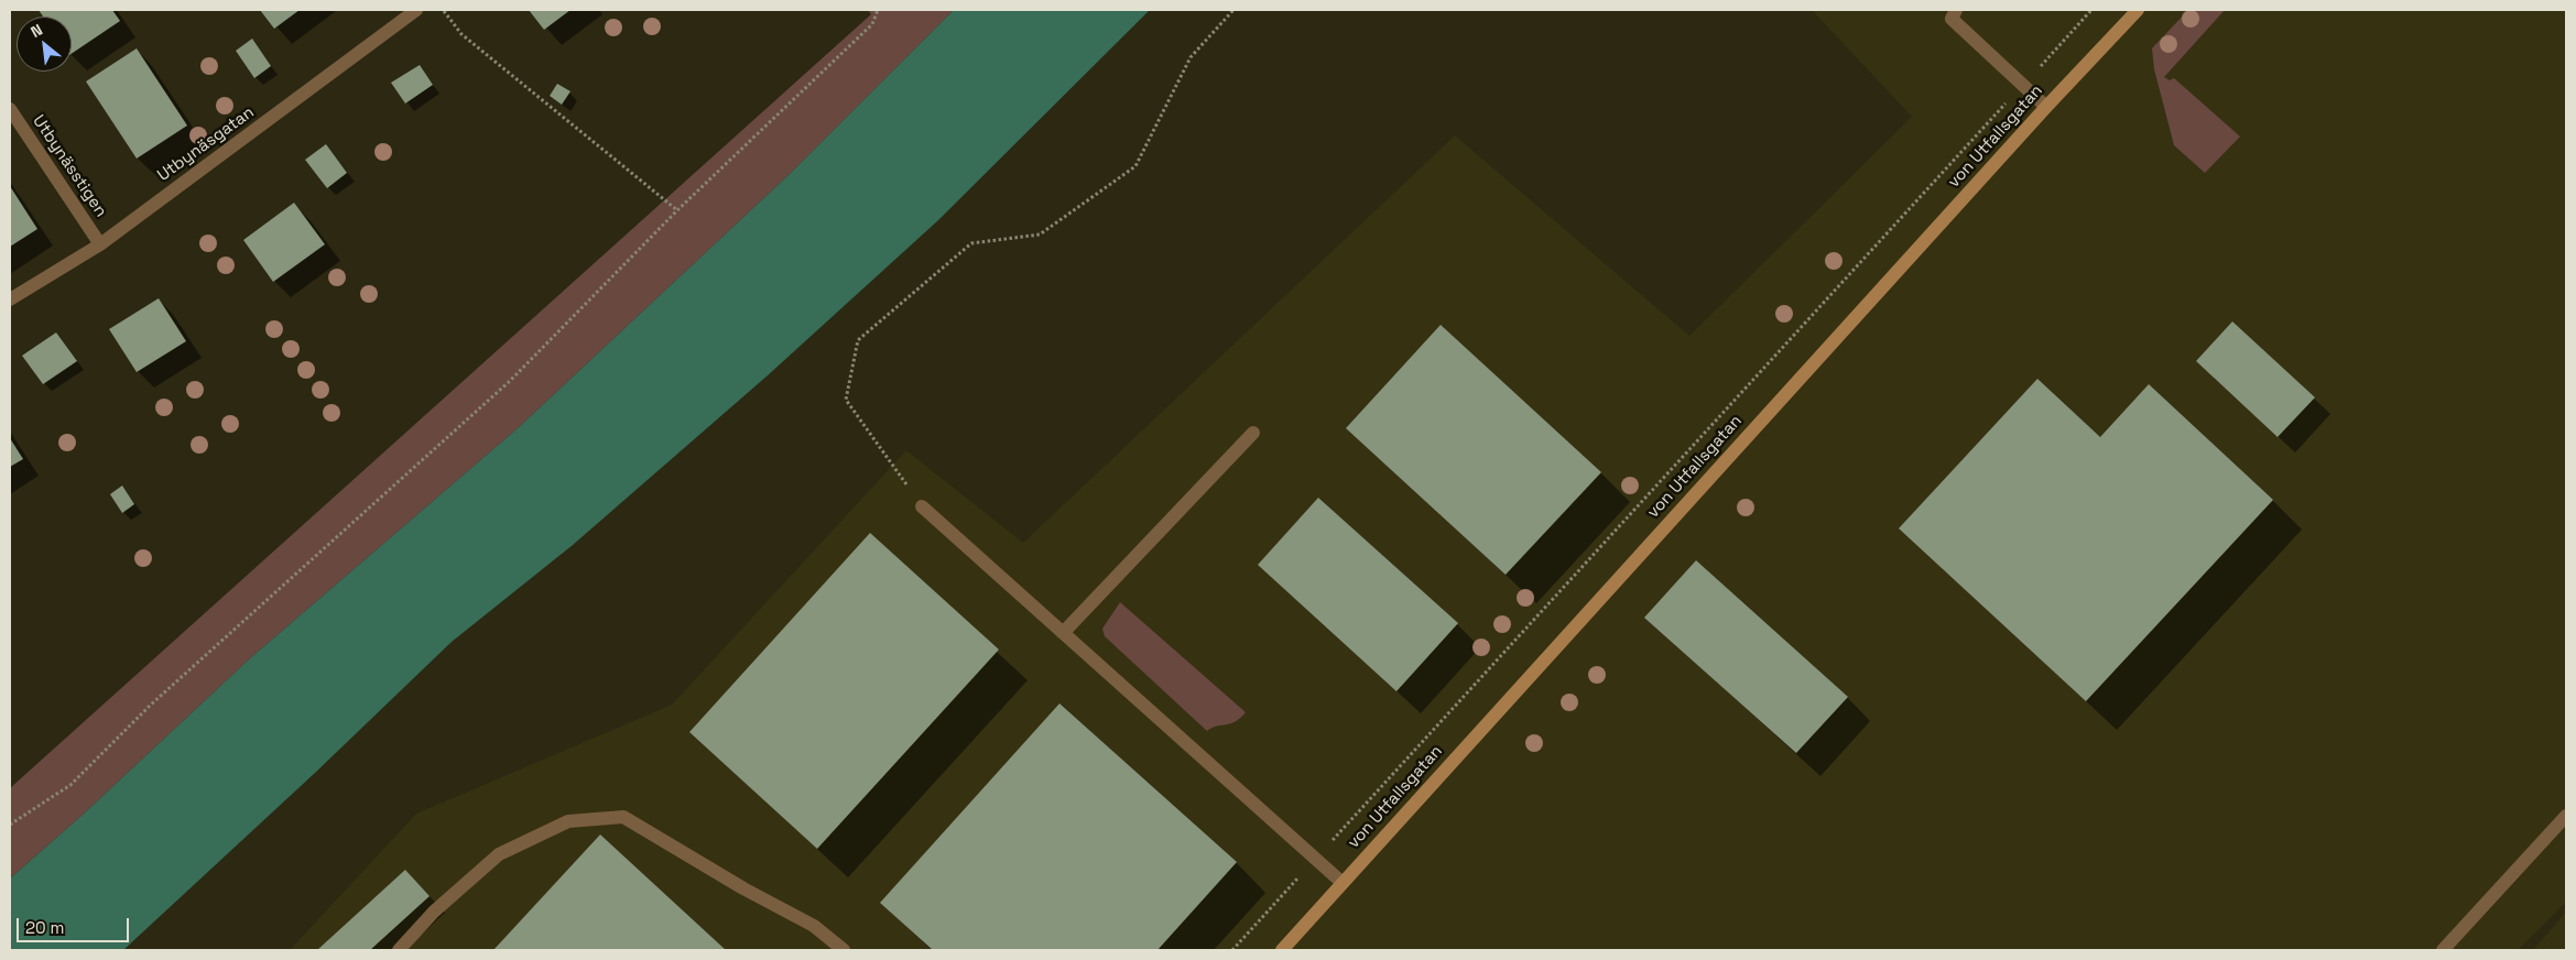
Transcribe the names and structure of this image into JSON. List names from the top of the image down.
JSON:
{
  "streets": {
    "street": ["von Utfallsgatan", "Utbynäsgatan", "Utbynässtigen"]
  },
  "crossings": [
    ["Utbynäsgatan", "Utbynässtigen"]
  ],
  "scale_bar": "20 m",
  "north": "top left"
}
